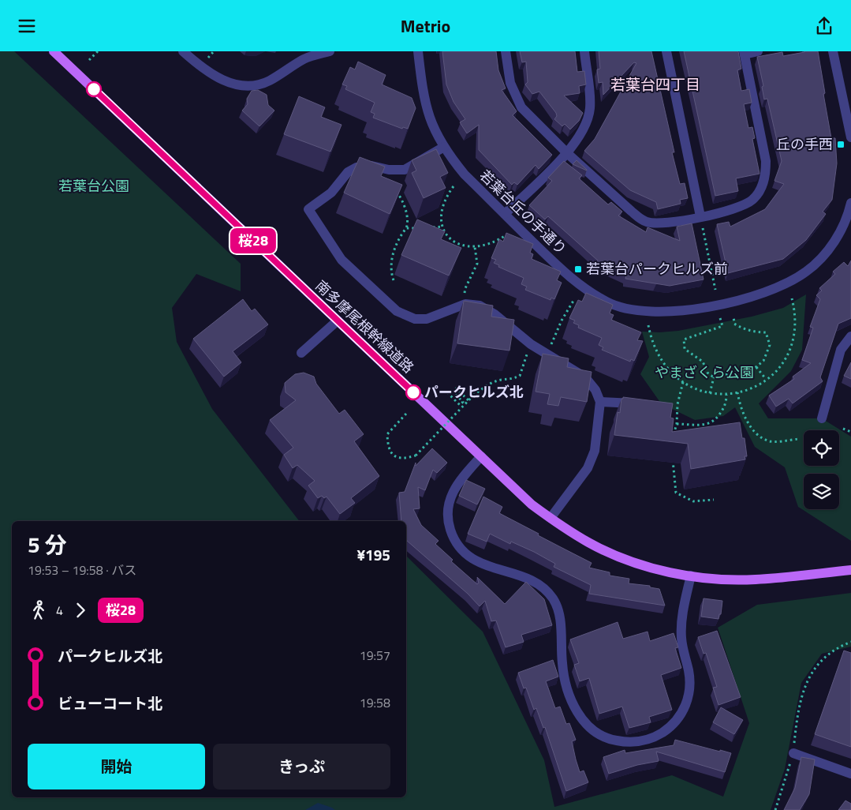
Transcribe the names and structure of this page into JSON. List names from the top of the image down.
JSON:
{
  "streets": {
    "main road": ["南多摩尾根幹線道路"],
    "street": ["若葉台丘の手通り"]
  },
  "districts": ["若葉台四丁目"],
  "parks": ["若葉台公園", "やまざくら公園"],
  "places": {
    "transit": ["丘の手西", "若葉台パークヒルズ前"],
    "other": ["パークヒルズ北"]
  },
  "lines": ["bus line 桜28"],
  "page": {
    "header": "Metrio",
    "on_map": "桜28",
    "heading": ["5 分", "19:53 – 19:58 · バス", "¥195"],
    "legs": ["4", "桜28"],
    "list": [
      {
        "name": "パークヒルズ北",
        "value": "19:57"
      },
      {
        "name": "ビューコート北",
        "value": "19:58"
      }
    ],
    "buttons": ["開始", "きっぷ"]
  }
}
